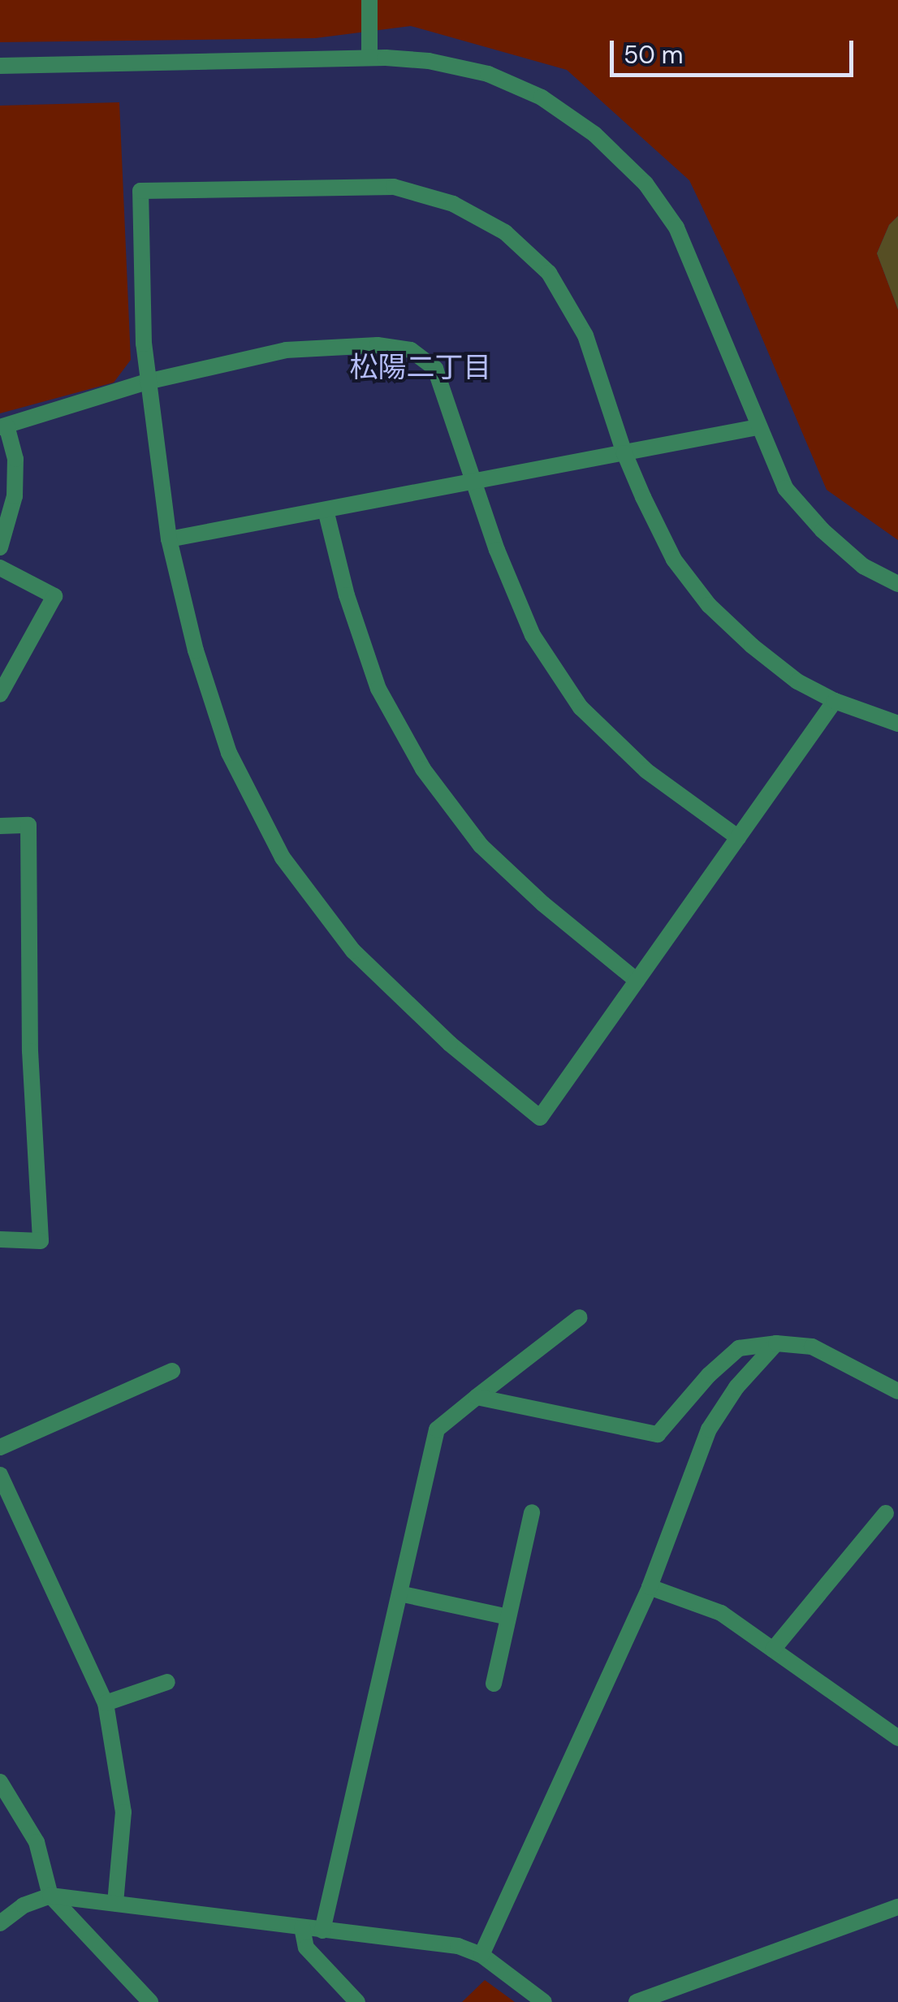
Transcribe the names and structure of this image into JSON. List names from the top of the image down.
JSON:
{
  "districts": ["松陽二丁目"],
  "scale_bar": "50 m"
}
